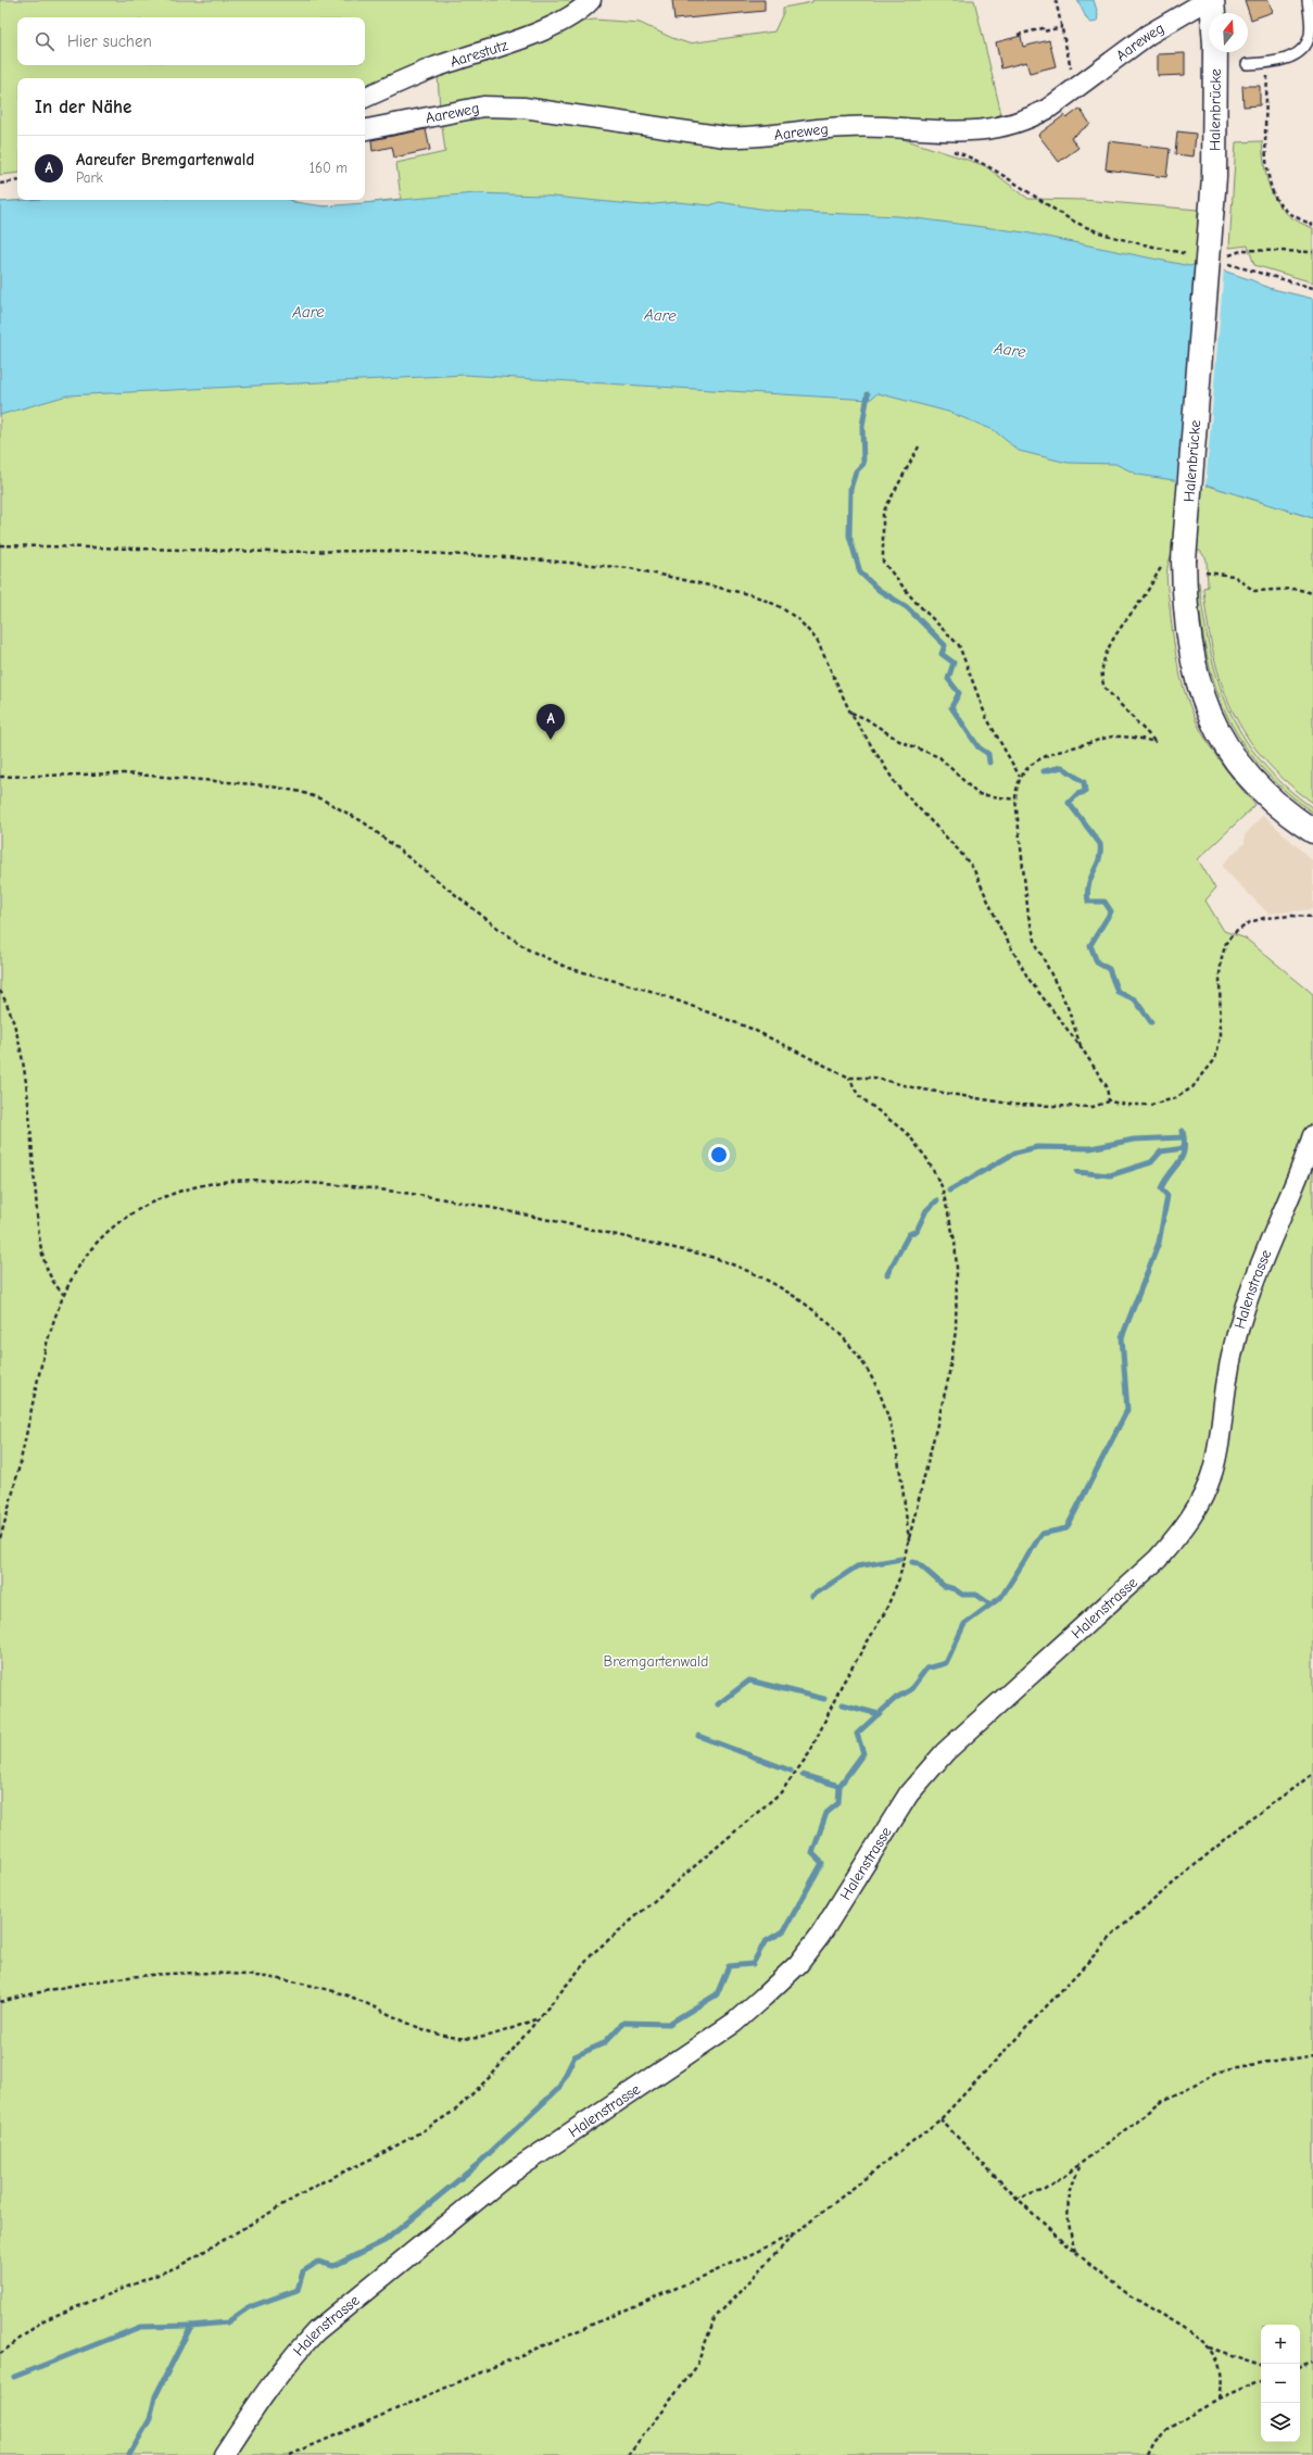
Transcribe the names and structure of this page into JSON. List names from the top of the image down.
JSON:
{
  "streets": {
    "main road": ["Halenbrücke"],
    "street": ["Aareweg", "Aarestutz", "Halenstrasse"]
  },
  "water": ["Aare"],
  "parks": ["Bremgartenwald"],
  "north": "top",
  "page": {
    "search": "Hier suchen",
    "heading": "In der Nähe",
    "list": [
      {
        "mark": "A",
        "name": "Aareufer Bremgartenwald",
        "note": "Park",
        "value": "160 m"
      }
    ],
    "pins": "A",
    "map_buttons": ["+", "−"]
  }
}
